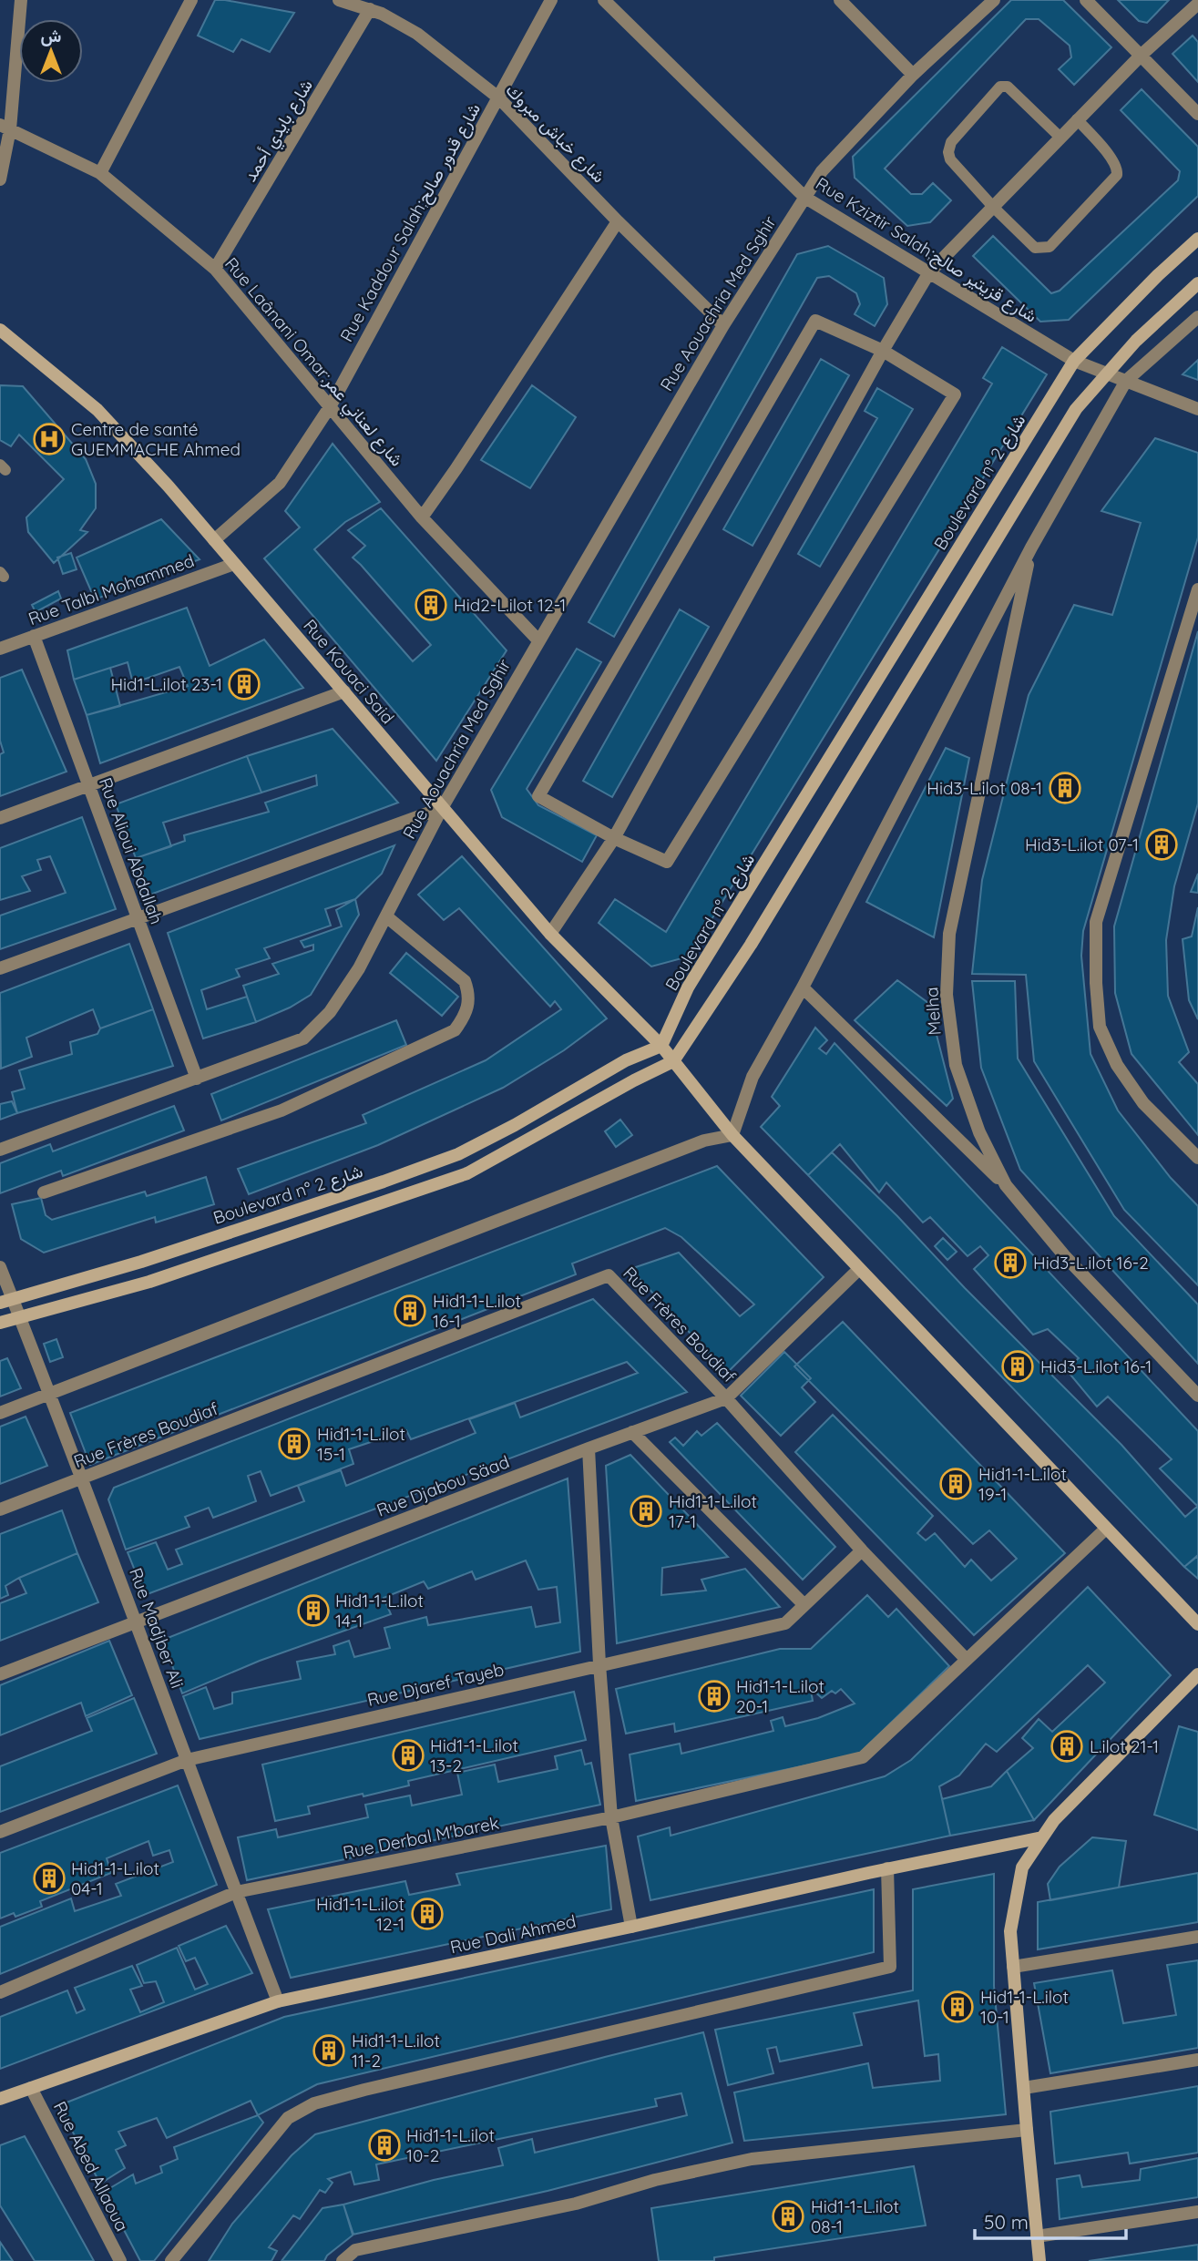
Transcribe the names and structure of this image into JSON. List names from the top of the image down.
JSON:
{
  "streets": {
    "street": [
      "شارع بايدي أحمد",
      "شارع خباش مبروك",
      "Rue Kaddour Salah;شارع قدور صالح",
      "Rue Kziztir Salah;شارع قزيتير صالح",
      "Rue Aouachria Med Sghir",
      "Rue Laânani Omar;شارع لعناني عمر",
      "Boulevard n° شارع 2",
      "Rue Talbi Mohammed",
      "Rue Kouaci Said",
      "Rue Alioui Abdallah",
      "Melha",
      "Rue Frères Boudiaf",
      "Rue Djabou Säad",
      "Rue Madjber Ali",
      "Rue Djaref Tayeb",
      "Rue Derbal M'barek",
      "Rue Dali Ahmed",
      "Rue Abed Allaoua"
    ]
  },
  "crossings": [
    ["شارع بايدي أحمد", "شارع خباش مبروك"],
    ["شارع بايدي أحمد", "Rue Laânani Omar;شارع لعناني عمر"],
    ["شارع خباش مبروك", "Rue Kaddour Salah;شارع قدور صالح"],
    ["شارع خباش مبروك", "Rue Aouachria Med Sghir"],
    ["Rue Kaddour Salah;شارع قدور صالح", "Rue Laânani Omar;شارع لعناني عمر"],
    ["Rue Kaddour Salah;شارع قدور صالح", "Rue Kouaci Said"],
    ["Rue Kziztir Salah;شارع قزيتير صالح", "Rue Aouachria Med Sghir"],
    ["Rue Kziztir Salah;شارع قزيتير صالح", "Boulevard n° شارع 2"],
    ["Rue Aouachria Med Sghir", "Rue Laânani Omar;شارع لعناني عمر"],
    ["Rue Aouachria Med Sghir", "Rue Kouaci Said"],
    ["Rue Aouachria Med Sghir", "Rue Alioui Abdallah"],
    ["Boulevard n° شارع 2", "Rue Kouaci Said"],
    ["Boulevard n° شارع 2", "Rue Madjber Ali"],
    ["Rue Talbi Mohammed", "Rue Kouaci Said"],
    ["Rue Talbi Mohammed", "Rue Alioui Abdallah"],
    ["Rue Kouaci Said", "Rue Djabou Säad"],
    ["Rue Frères Boudiaf", "Rue Djabou Säad"],
    ["Rue Frères Boudiaf", "Rue Madjber Ali"],
    ["Rue Frères Boudiaf", "Rue Djaref Tayeb"],
    ["Rue Frères Boudiaf", "Rue Derbal M'barek"],
    ["Rue Djabou Säad", "Rue Madjber Ali"],
    ["Rue Madjber Ali", "Rue Djaref Tayeb"],
    ["Rue Madjber Ali", "Rue Derbal M'barek"],
    ["Rue Madjber Ali", "Rue Dali Ahmed"],
    ["Rue Dali Ahmed", "Rue Abed Allaoua"]
  ],
  "places": {
    "hospital": ["Centre de santé GUEMMACHE Ahmed"],
    "building": [
      "Hid2-L.ilot 12-1",
      "Hid1-L.ilot 23-1",
      "Hid3-L.ilot 08-1",
      "Hid3-L.ilot 07-1",
      "Hid3-L.ilot 16-2",
      "Hid1-1-L.ilot 16-1",
      "Hid3-L.ilot 16-1",
      "Hid1-1-L.ilot 15-1",
      "Hid1-1-L.ilot 19-1",
      "Hid1-1-L.ilot 17-1",
      "Hid1-1-L.ilot 14-1",
      "Hid1-1-L.ilot 20-1",
      "L.ilot 21-1",
      "Hid1-1-L.ilot 13-2",
      "Hid1-1-L.ilot 04-1",
      "Hid1-1-L.ilot 12-1",
      "Hid1-1-L.ilot 10-1",
      "Hid1-1-L.ilot 11-2",
      "Hid1-1-L.ilot 10-2",
      "Hid1-1-L.ilot 08-1"
    ]
  },
  "scale_bar": "50 m",
  "north": "top"
}
